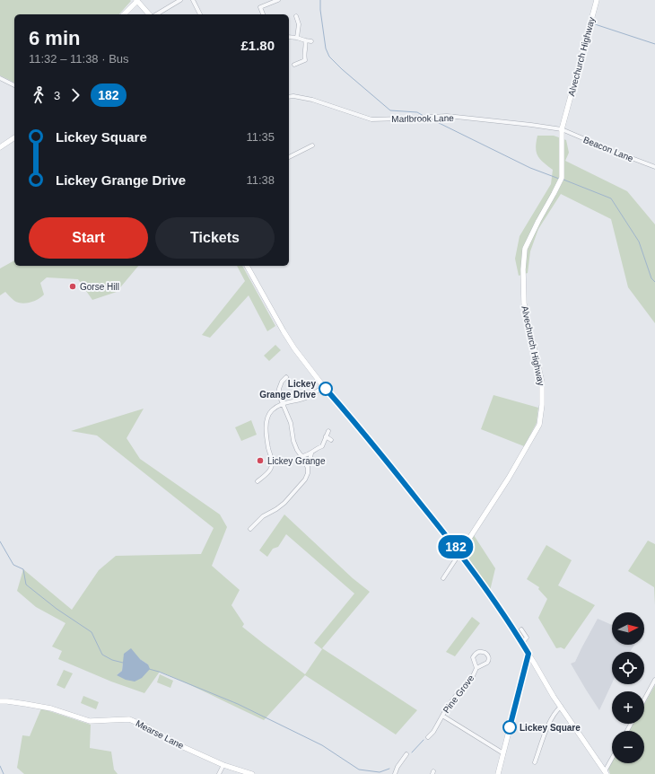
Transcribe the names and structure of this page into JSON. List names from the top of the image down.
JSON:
{
  "streets": {
    "street": [
      "Alvechurch Highway",
      "Marlbrook Lane",
      "Beacon Lane",
      "Pine Grove",
      "Mearse Lane"
    ]
  },
  "crossings": [
    ["Alvechurch Highway", "Marlbrook Lane"],
    ["Alvechurch Highway", "Beacon Lane"],
    ["Marlbrook Lane", "Beacon Lane"]
  ],
  "places": [
    "Gorse Hill",
    "Lickey Grange Drive",
    "Lickey Grange",
    "Lickey Square"
  ],
  "lines": ["bus line 182"],
  "north": "right",
  "page": {
    "on_map": "182",
    "heading": ["6 min", "11:32 – 11:38 · Bus", "£1.80"],
    "legs": ["3", "182"],
    "list": [
      {
        "name": "Lickey Square",
        "value": "11:35"
      },
      {
        "name": "Lickey Grange Drive",
        "value": "11:38"
      }
    ],
    "buttons": ["Start", "Tickets"],
    "map_buttons": ["+", "−"]
  }
}
